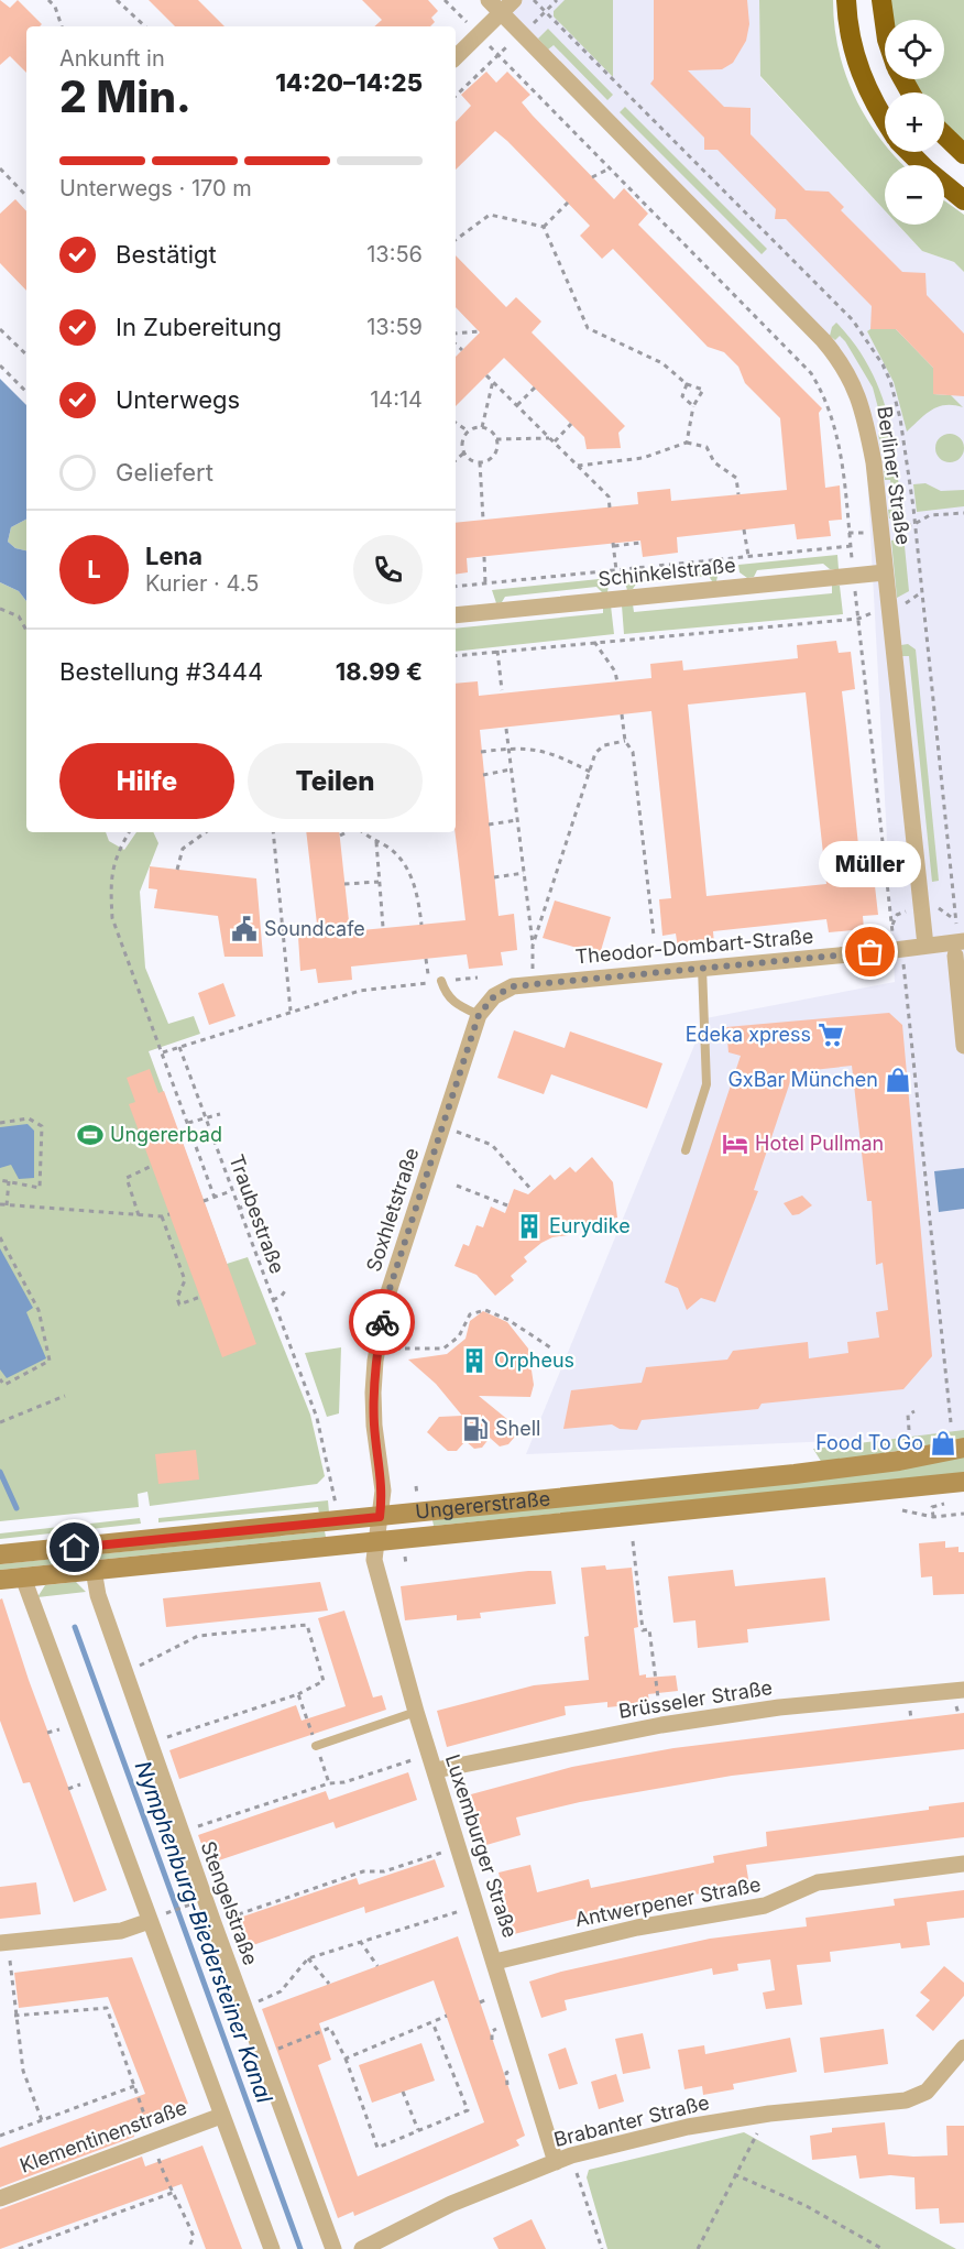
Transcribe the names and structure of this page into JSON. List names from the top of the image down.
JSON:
{
  "streets": {
    "main road": ["Ungererstraße"],
    "street": [
      "Berliner Straße",
      "Schinkelstraße",
      "Theodor-Dombart-Straße",
      "Soxhletstraße",
      "Brüsseler Straße",
      "Luxemburger Straße",
      "Antwerpener Straße",
      "Stengelstraße",
      "Brabanter Straße",
      "Klementinenstraße"
    ],
    "path": ["Traubestraße"]
  },
  "crossings": [
    ["Berliner Straße", "Schinkelstraße"],
    ["Berliner Straße", "Theodor-Dombart-Straße"],
    ["Theodor-Dombart-Straße", "Soxhletstraße"],
    ["Soxhletstraße", "Ungererstraße"],
    ["Soxhletstraße", "Luxemburger Straße"],
    ["Ungererstraße", "Luxemburger Straße"],
    ["Ungererstraße", "Stengelstraße"],
    ["Brüsseler Straße", "Luxemburger Straße"],
    ["Luxemburger Straße", "Antwerpener Straße"],
    ["Luxemburger Straße", "Brabanter Straße"]
  ],
  "water": ["Nymphenburg-Biedersteiner Kanal"],
  "places": {
    "public building": ["Soundcafe"],
    "other": ["Müller"],
    "supermarket": ["Edeka xpress"],
    "shop": ["GxBar München", "Food To Go"],
    "sports": ["Ungererbad"],
    "hotel": ["Hotel Pullman"],
    "building": ["Eurydike", "Orpheus"],
    "fuel station": ["Shell"]
  },
  "page": {
    "map_buttons": ["+", "−"],
    "heading": ["2 Min.", "Ankunft in", "14:20–14:25"],
    "panel": [
      "Lena",
      "Kurier · 4.5",
      "Bestellung #3444",
      "18.99 €"
    ],
    "bar": "Unterwegs · 170 m",
    "list": [
      ["Bestätigt", "13:56"],
      ["In Zubereitung", "13:59"],
      ["Unterwegs", "14:14"],
      "Geliefert"
    ],
    "round": "L",
    "buttons": ["Hilfe", "Teilen"],
    "bubble": "Müller"
  }
}
